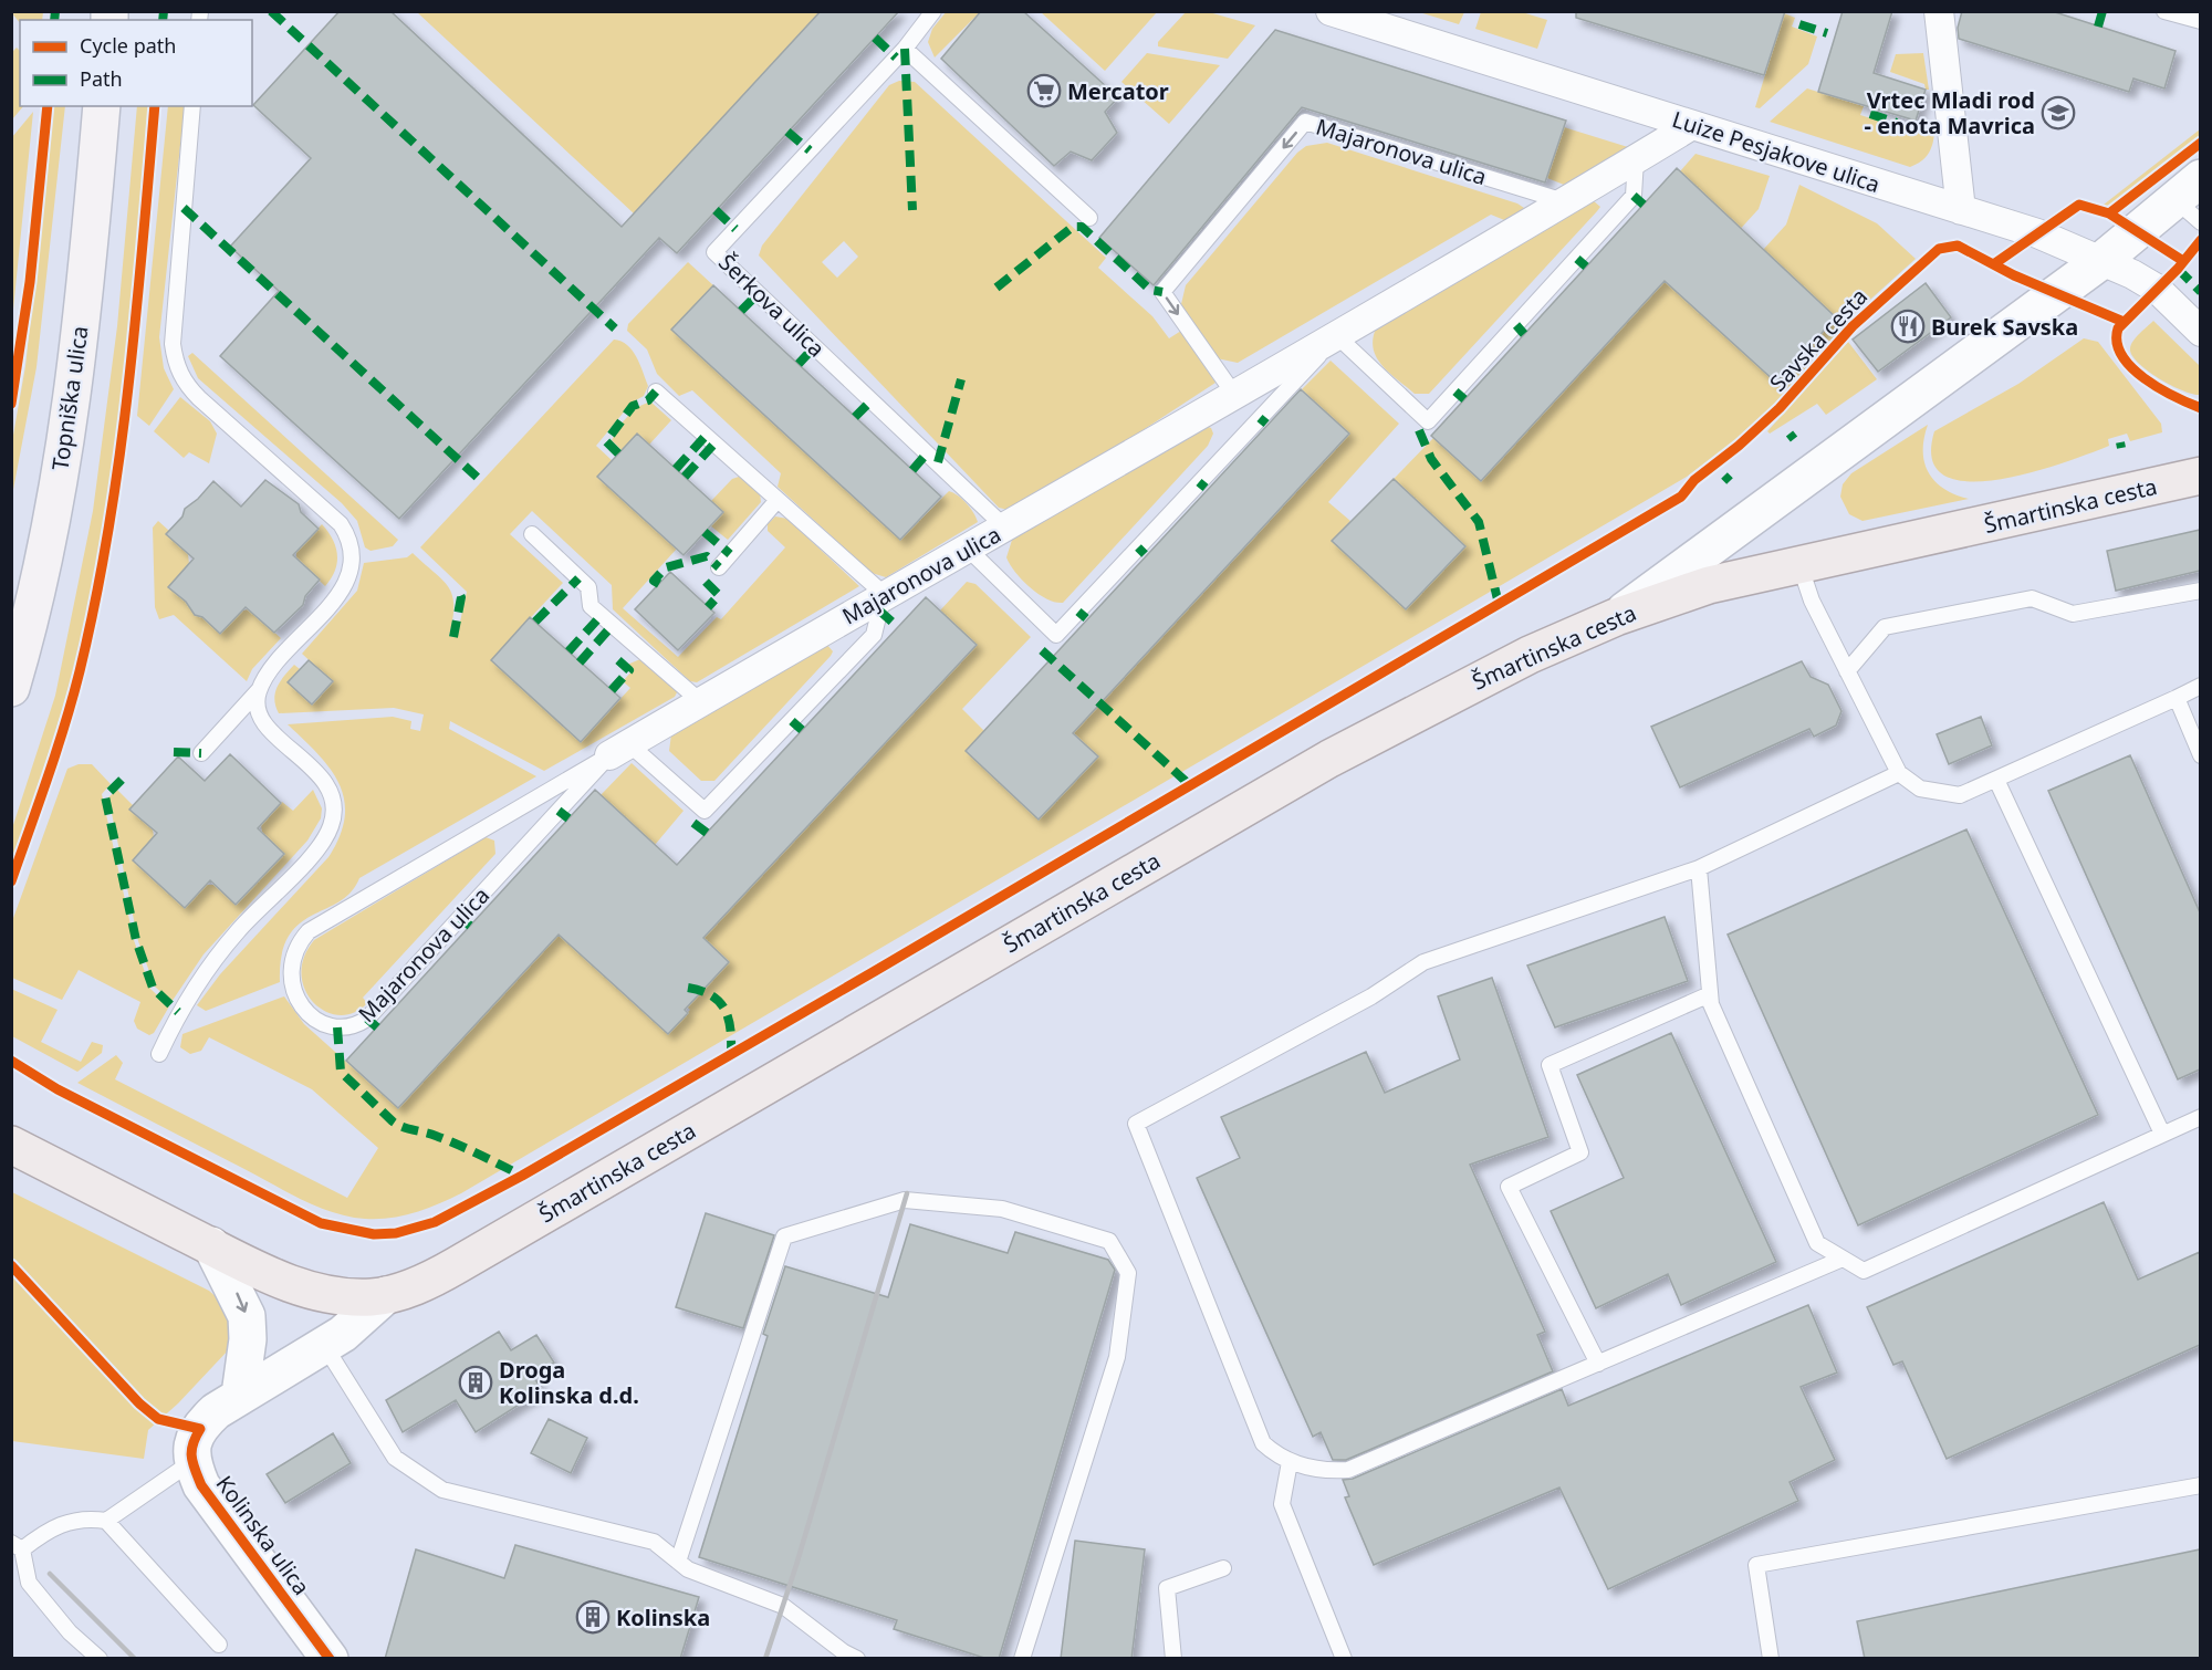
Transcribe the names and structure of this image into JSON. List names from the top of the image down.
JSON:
{
  "streets": {
    "main road": ["Topniška ulica", "Šmartinska cesta"],
    "street": ["Majaronova ulica", "Luize Pesjakove ulica", "Kolinska ulica"],
    "lane": ["Šerkova ulica"],
    "cycle path": ["Savska cesta"]
  },
  "crossings": [
    ["Majaronova ulica", "Luize Pesjakove ulica"],
    ["Majaronova ulica", "Šerkova ulica"],
    ["Šmartinska cesta", "Kolinska ulica"]
  ],
  "places": {
    "supermarket": ["Mercator"],
    "school or university": ["Vrtec Mladi rod - enota Mavrica"],
    "restaurant": ["Burek Savska"],
    "building": ["Droga Kolinska d.d.", "Kolinska"]
  },
  "legend": ["Cycle path", "Path"]
}
